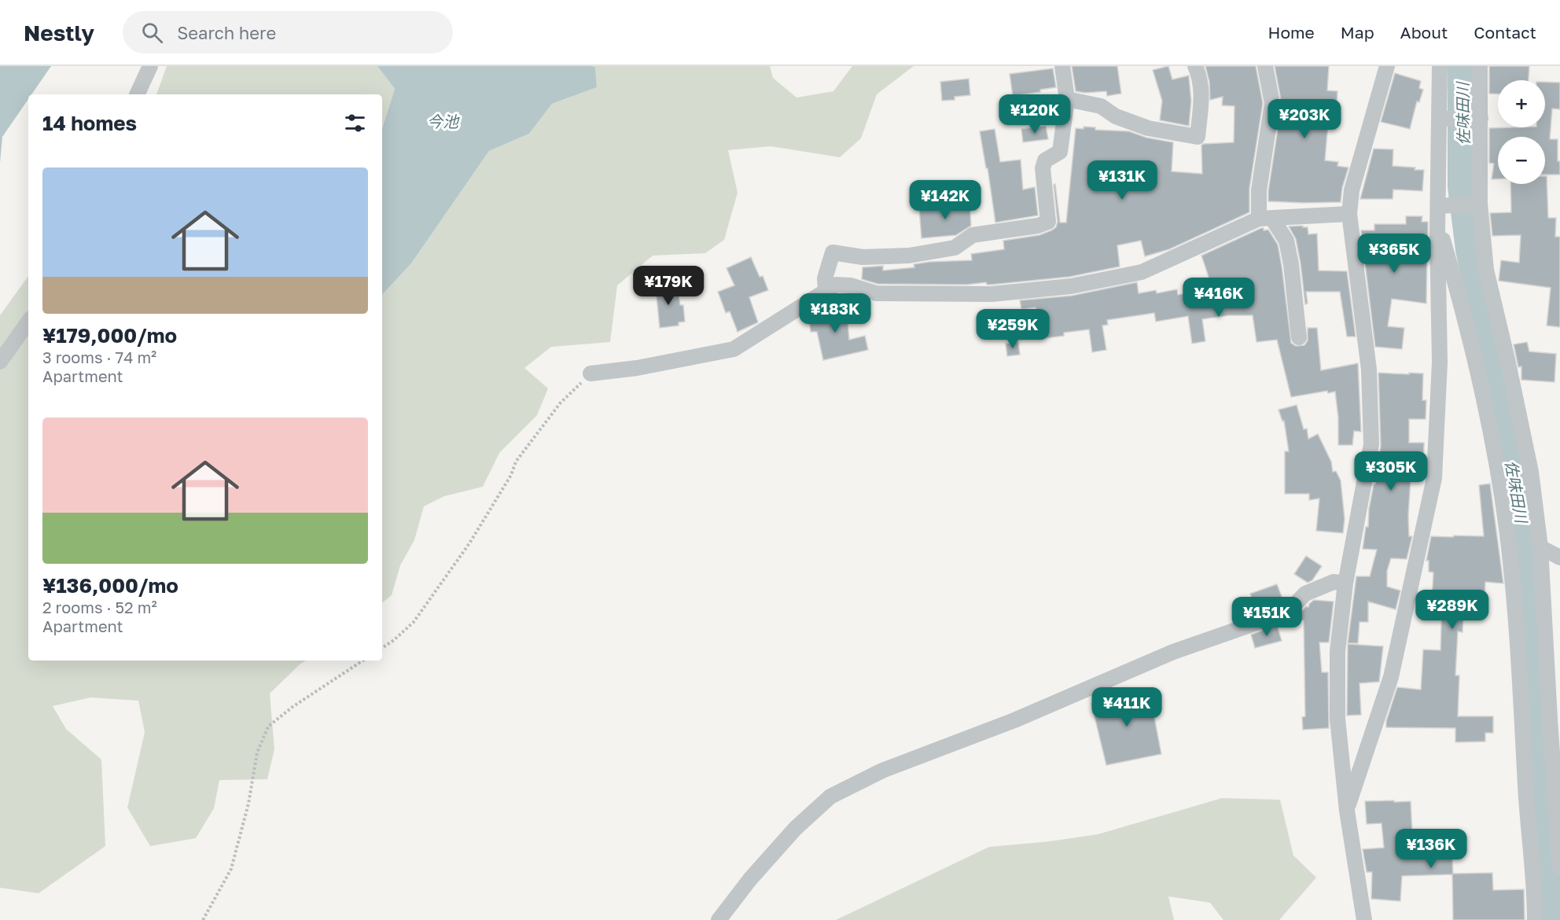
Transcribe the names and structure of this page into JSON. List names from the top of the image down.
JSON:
{
  "water": ["佐味田川", "今池"],
  "page": {
    "header": "Nestly",
    "search": "Search here",
    "nav": [
      "Home",
      "Map",
      "About",
      "Contact"
    ],
    "map_buttons": ["+", "−"],
    "price": [
      "¥120K",
      "¥203K",
      "¥131K",
      "¥142K",
      "¥365K",
      "¥179K",
      "¥416K",
      "¥183K",
      "¥259K",
      "¥305K",
      "¥289K",
      "¥151K",
      "¥411K",
      "¥136K"
    ],
    "heading": "14 homes",
    "list": [
      {
        "name": "¥179,000/mo",
        "note": "3 rooms · 74 m² · Apartment"
      },
      {
        "name": "¥136,000/mo",
        "note": "2 rooms · 52 m² · Apartment"
      }
    ]
  }
}
